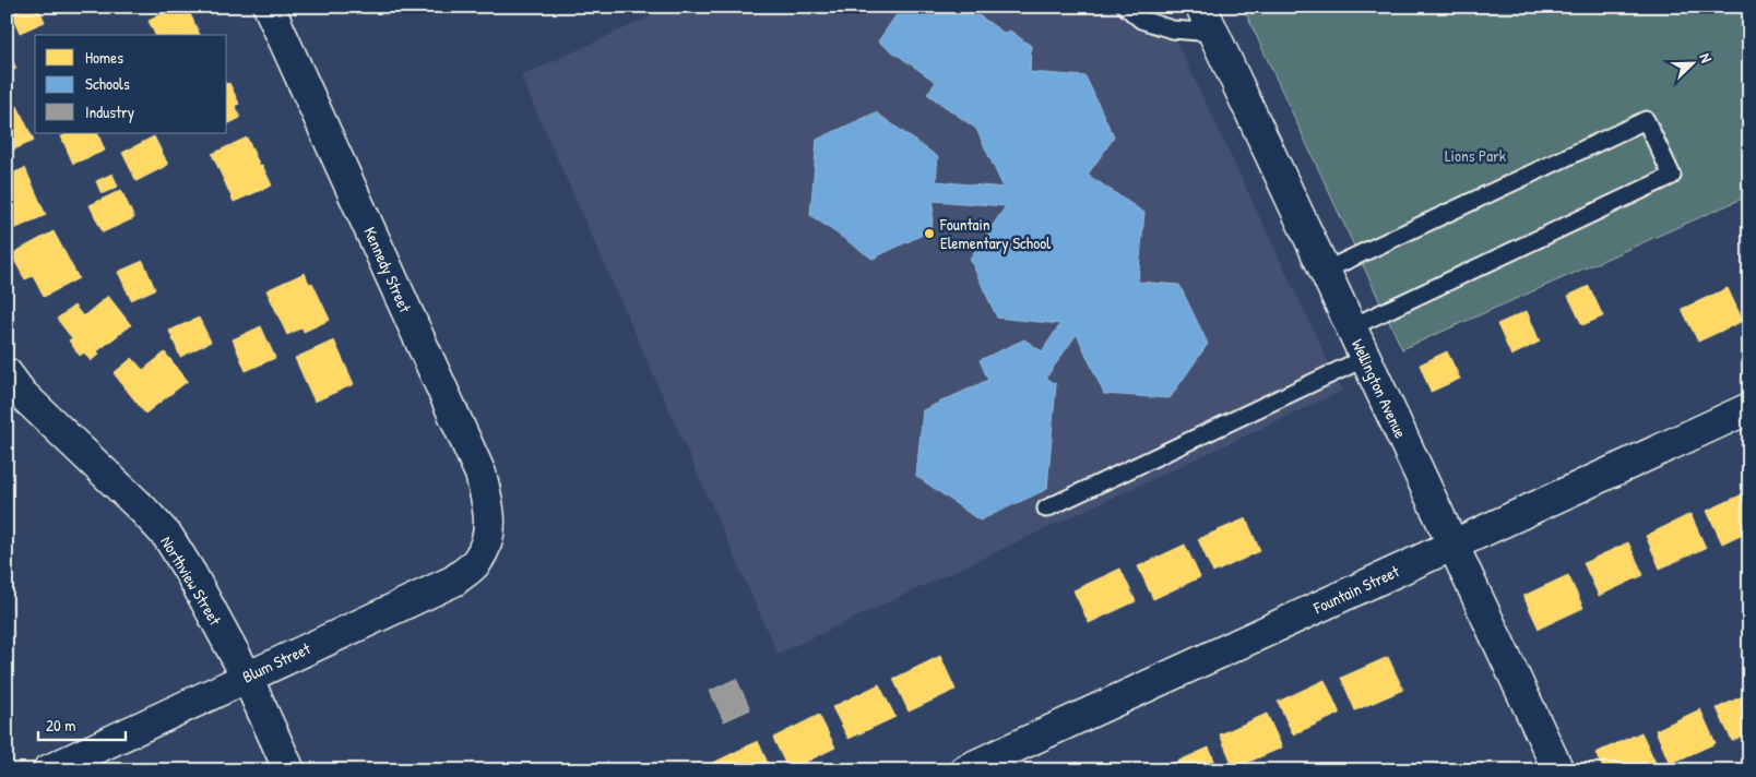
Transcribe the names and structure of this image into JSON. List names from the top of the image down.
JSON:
{
  "streets": {
    "street": [
      "Kennedy Street",
      "Wellington Avenue",
      "Northview Street",
      "Fountain Street",
      "Blum Street"
    ]
  },
  "crossings": [
    ["Kennedy Street", "Blum Street"],
    ["Wellington Avenue", "Fountain Street"],
    ["Northview Street", "Blum Street"]
  ],
  "parks": ["Lions Park"],
  "places": ["Fountain Elementary School"],
  "legend": ["Homes", "Schools", "Industry"],
  "scale_bar": "20 m",
  "north": "top right"
}
